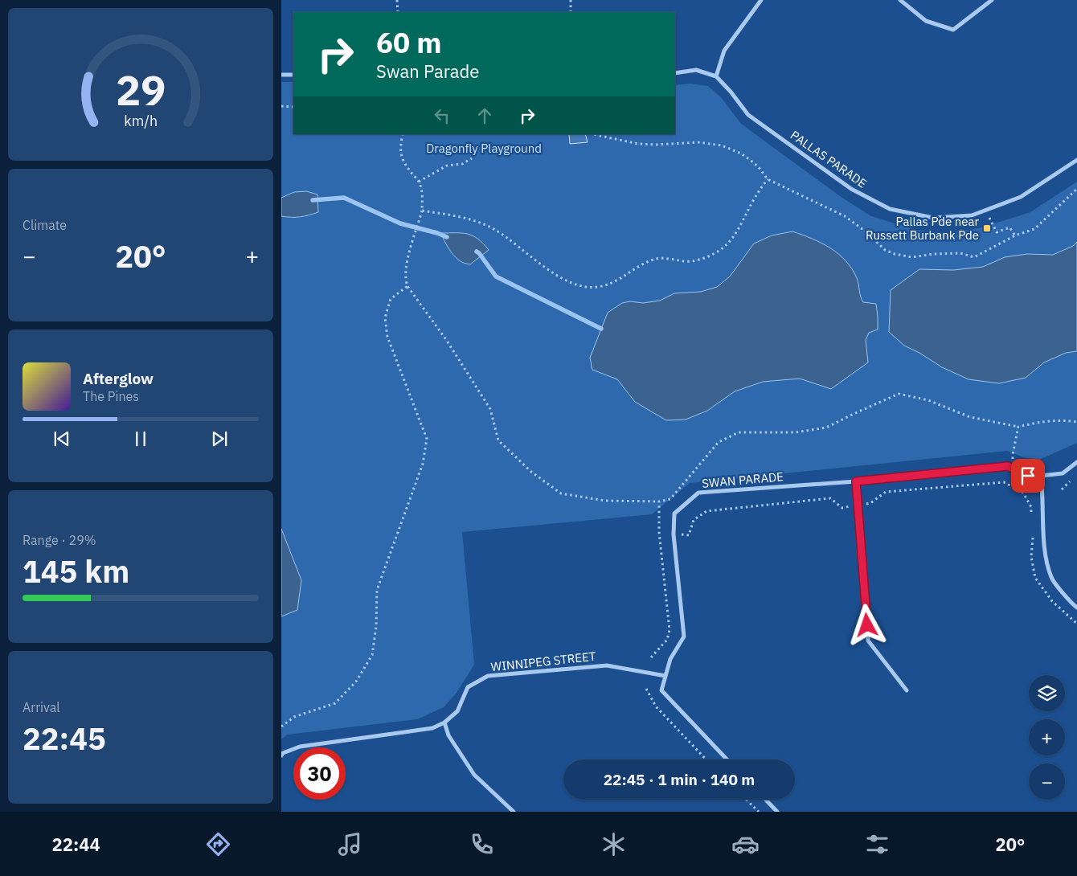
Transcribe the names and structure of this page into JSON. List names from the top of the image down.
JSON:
{
  "streets": {
    "street": ["PALLAS PARADE", "SWAN PARADE", "WINNIPEG STREET"]
  },
  "crossings": [
    ["SWAN PARADE", "WINNIPEG STREET"]
  ],
  "parks": ["Dragonfly Playground"],
  "places": {
    "transit": ["Pallas Pde near Russett Burbank Pde"]
  },
  "page": {
    "turn": ["60 m", "Swan Parade"],
    "tile": [
      "Climate",
      ["Range · 29%", "145 km"],
      ["Arrival", "22:45"]
    ],
    "heat": ["−", "20°", "+"],
    "song": ["Afterglow", "The Pines"],
    "map_buttons": ["+", "−"],
    "limit": "30",
    "trip": "22:45 · 1 min · 140 m",
    "tabs": ["22:44", "20°"],
    "gauge": ["29", "km/h"]
  }
}
